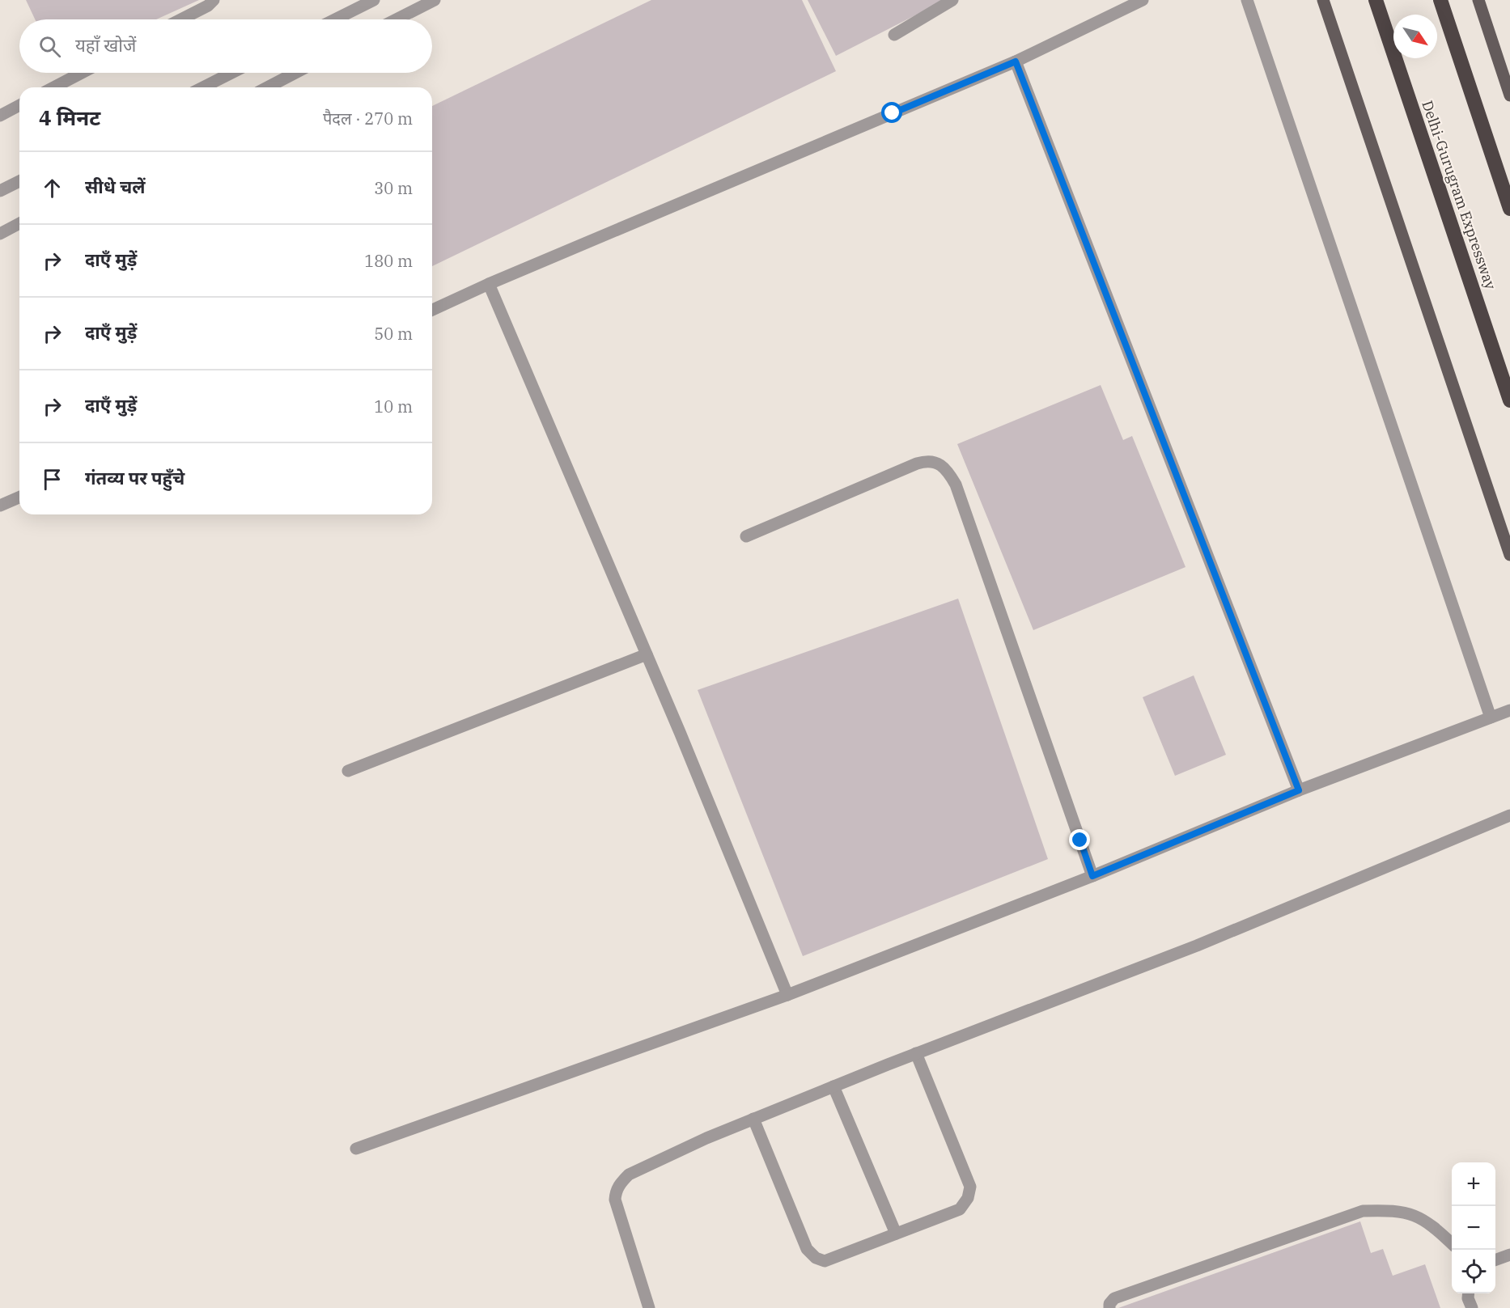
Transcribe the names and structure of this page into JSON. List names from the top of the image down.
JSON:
{
  "streets": {
    "highway": ["Delhi-Gurugram Expressway"]
  },
  "north": "bottom right",
  "page": {
    "search": "यहाँ खोजें",
    "heading": ["4 मिनट", "पैदल · 270 m"],
    "list": [
      ["सीधे चलें", "30 m"],
      ["दाएँ मुड़ें", "180 m"],
      ["दाएँ मुड़ें", "50 m"],
      ["दाएँ मुड़ें", "10 m"],
      "गंतव्य पर पहुँचे"
    ],
    "map_buttons": ["+", "−"]
  }
}
